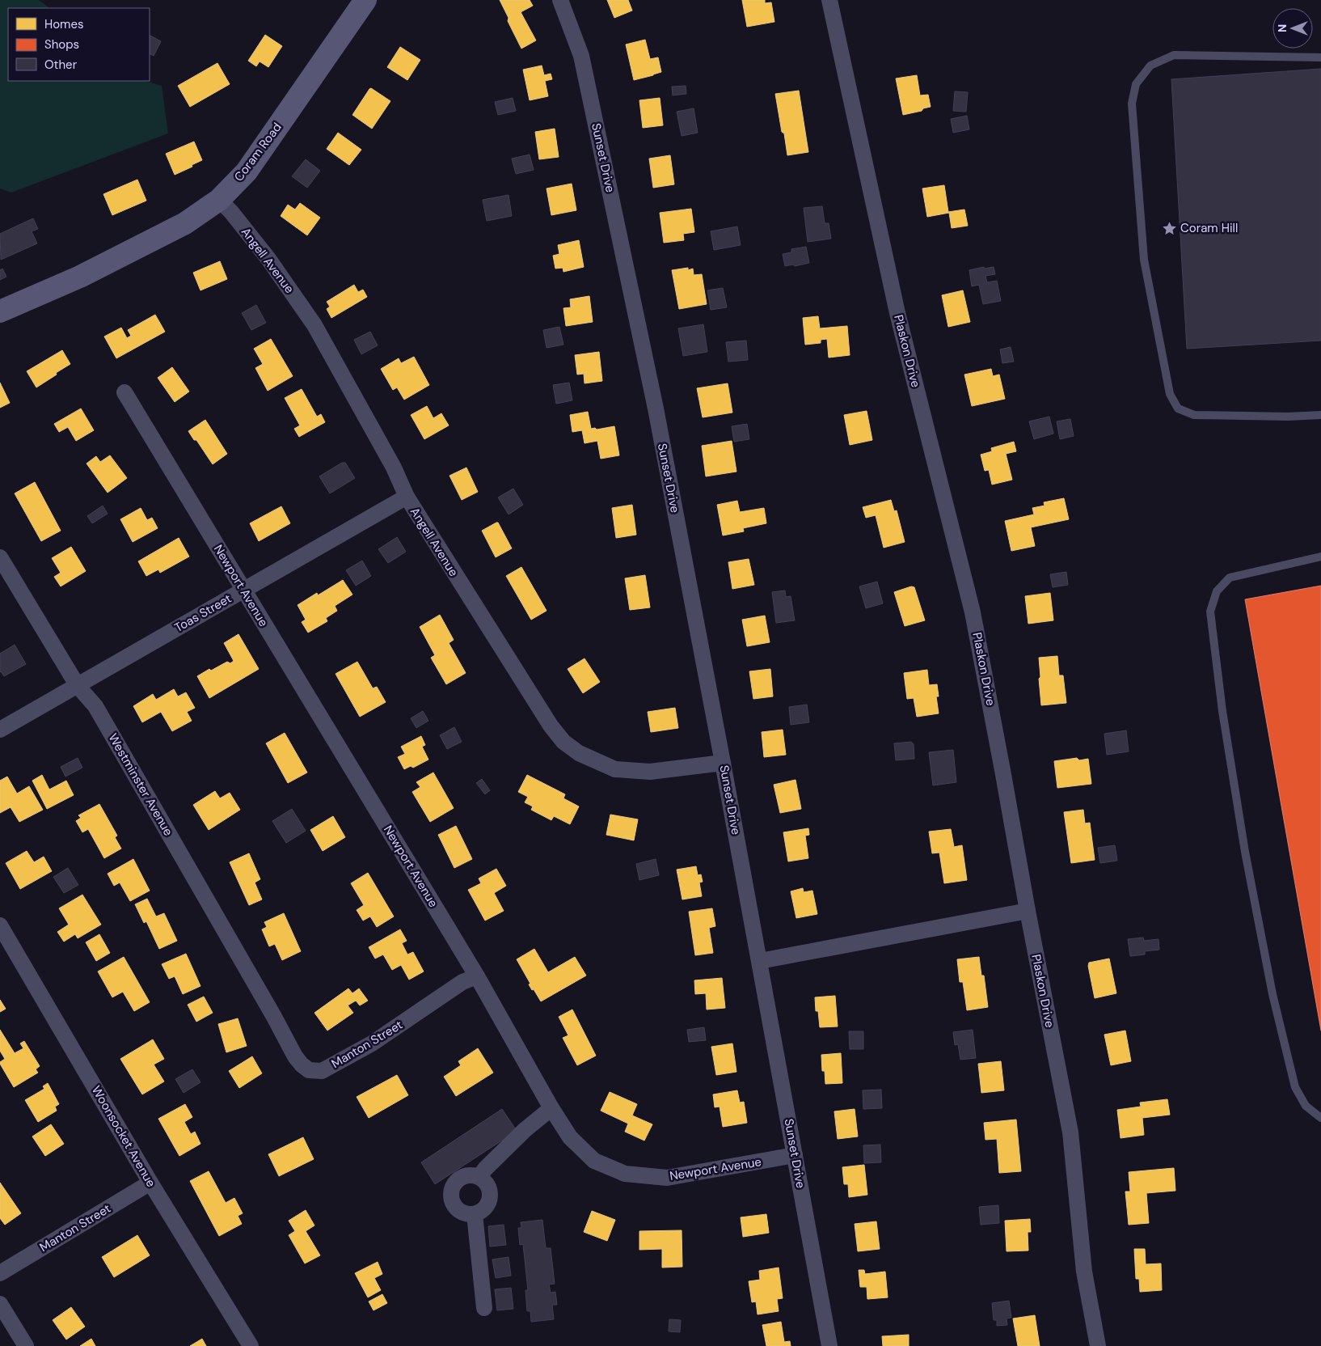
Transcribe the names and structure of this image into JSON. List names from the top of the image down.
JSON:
{
  "streets": {
    "street": [
      "Coram Road",
      "Sunset Drive",
      "Angell Avenue",
      "Plaskon Drive",
      "Newport Avenue",
      "Toas Street",
      "Westminster Avenue",
      "Manton Street",
      "Woonsocket Avenue"
    ]
  },
  "crossings": [
    ["Coram Road", "Angell Avenue"],
    ["Sunset Drive", "Angell Avenue"],
    ["Sunset Drive", "Newport Avenue"],
    ["Angell Avenue", "Toas Street"],
    ["Newport Avenue", "Toas Street"],
    ["Newport Avenue", "Manton Street"],
    ["Toas Street", "Westminster Avenue"],
    ["Westminster Avenue", "Manton Street"],
    ["Manton Street", "Woonsocket Avenue"]
  ],
  "places": {
    "place": ["Coram Hill"]
  },
  "legend": ["Homes", "Shops", "Other"],
  "north": "left"
}
